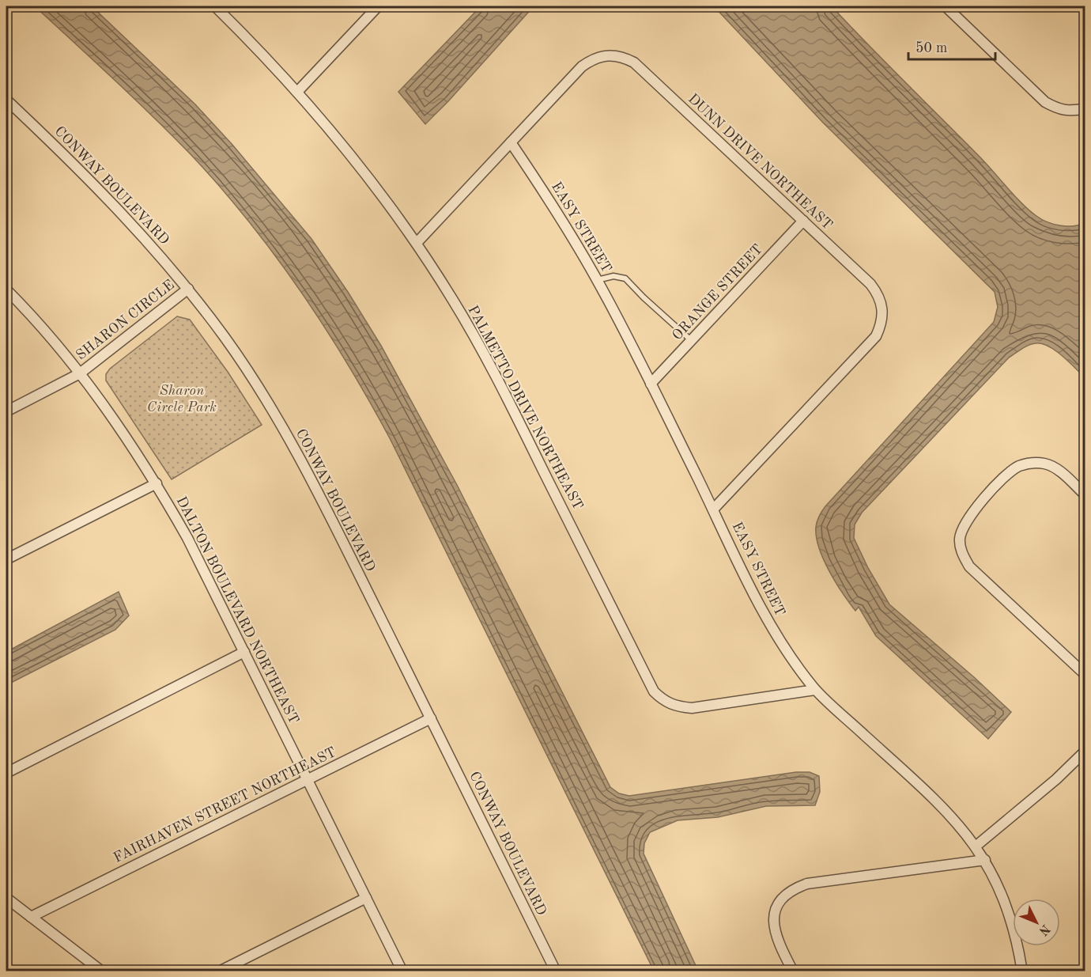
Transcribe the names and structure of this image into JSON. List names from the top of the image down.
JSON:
{
  "streets": {
    "street": [
      "DUNN DRIVE NORTHEAST",
      "CONWAY BOULEVARD",
      "EASY STREET",
      "ORANGE STREET",
      "SHARON CIRCLE",
      "PALMETTO DRIVE NORTHEAST",
      "DALTON BOULEVARD NORTHEAST",
      "FAIRHAVEN STREET NORTHEAST"
    ]
  },
  "crossings": [
    ["DUNN DRIVE NORTHEAST", "EASY STREET"],
    ["DUNN DRIVE NORTHEAST", "ORANGE STREET"],
    ["DUNN DRIVE NORTHEAST", "PALMETTO DRIVE NORTHEAST"],
    ["CONWAY BOULEVARD", "SHARON CIRCLE"],
    ["CONWAY BOULEVARD", "FAIRHAVEN STREET NORTHEAST"],
    ["EASY STREET", "ORANGE STREET"],
    ["EASY STREET", "PALMETTO DRIVE NORTHEAST"],
    ["SHARON CIRCLE", "DALTON BOULEVARD NORTHEAST"],
    ["DALTON BOULEVARD NORTHEAST", "FAIRHAVEN STREET NORTHEAST"]
  ],
  "parks": ["Sharon Circle Park"],
  "scale_bar": "50 m",
  "north": "bottom right"
}
